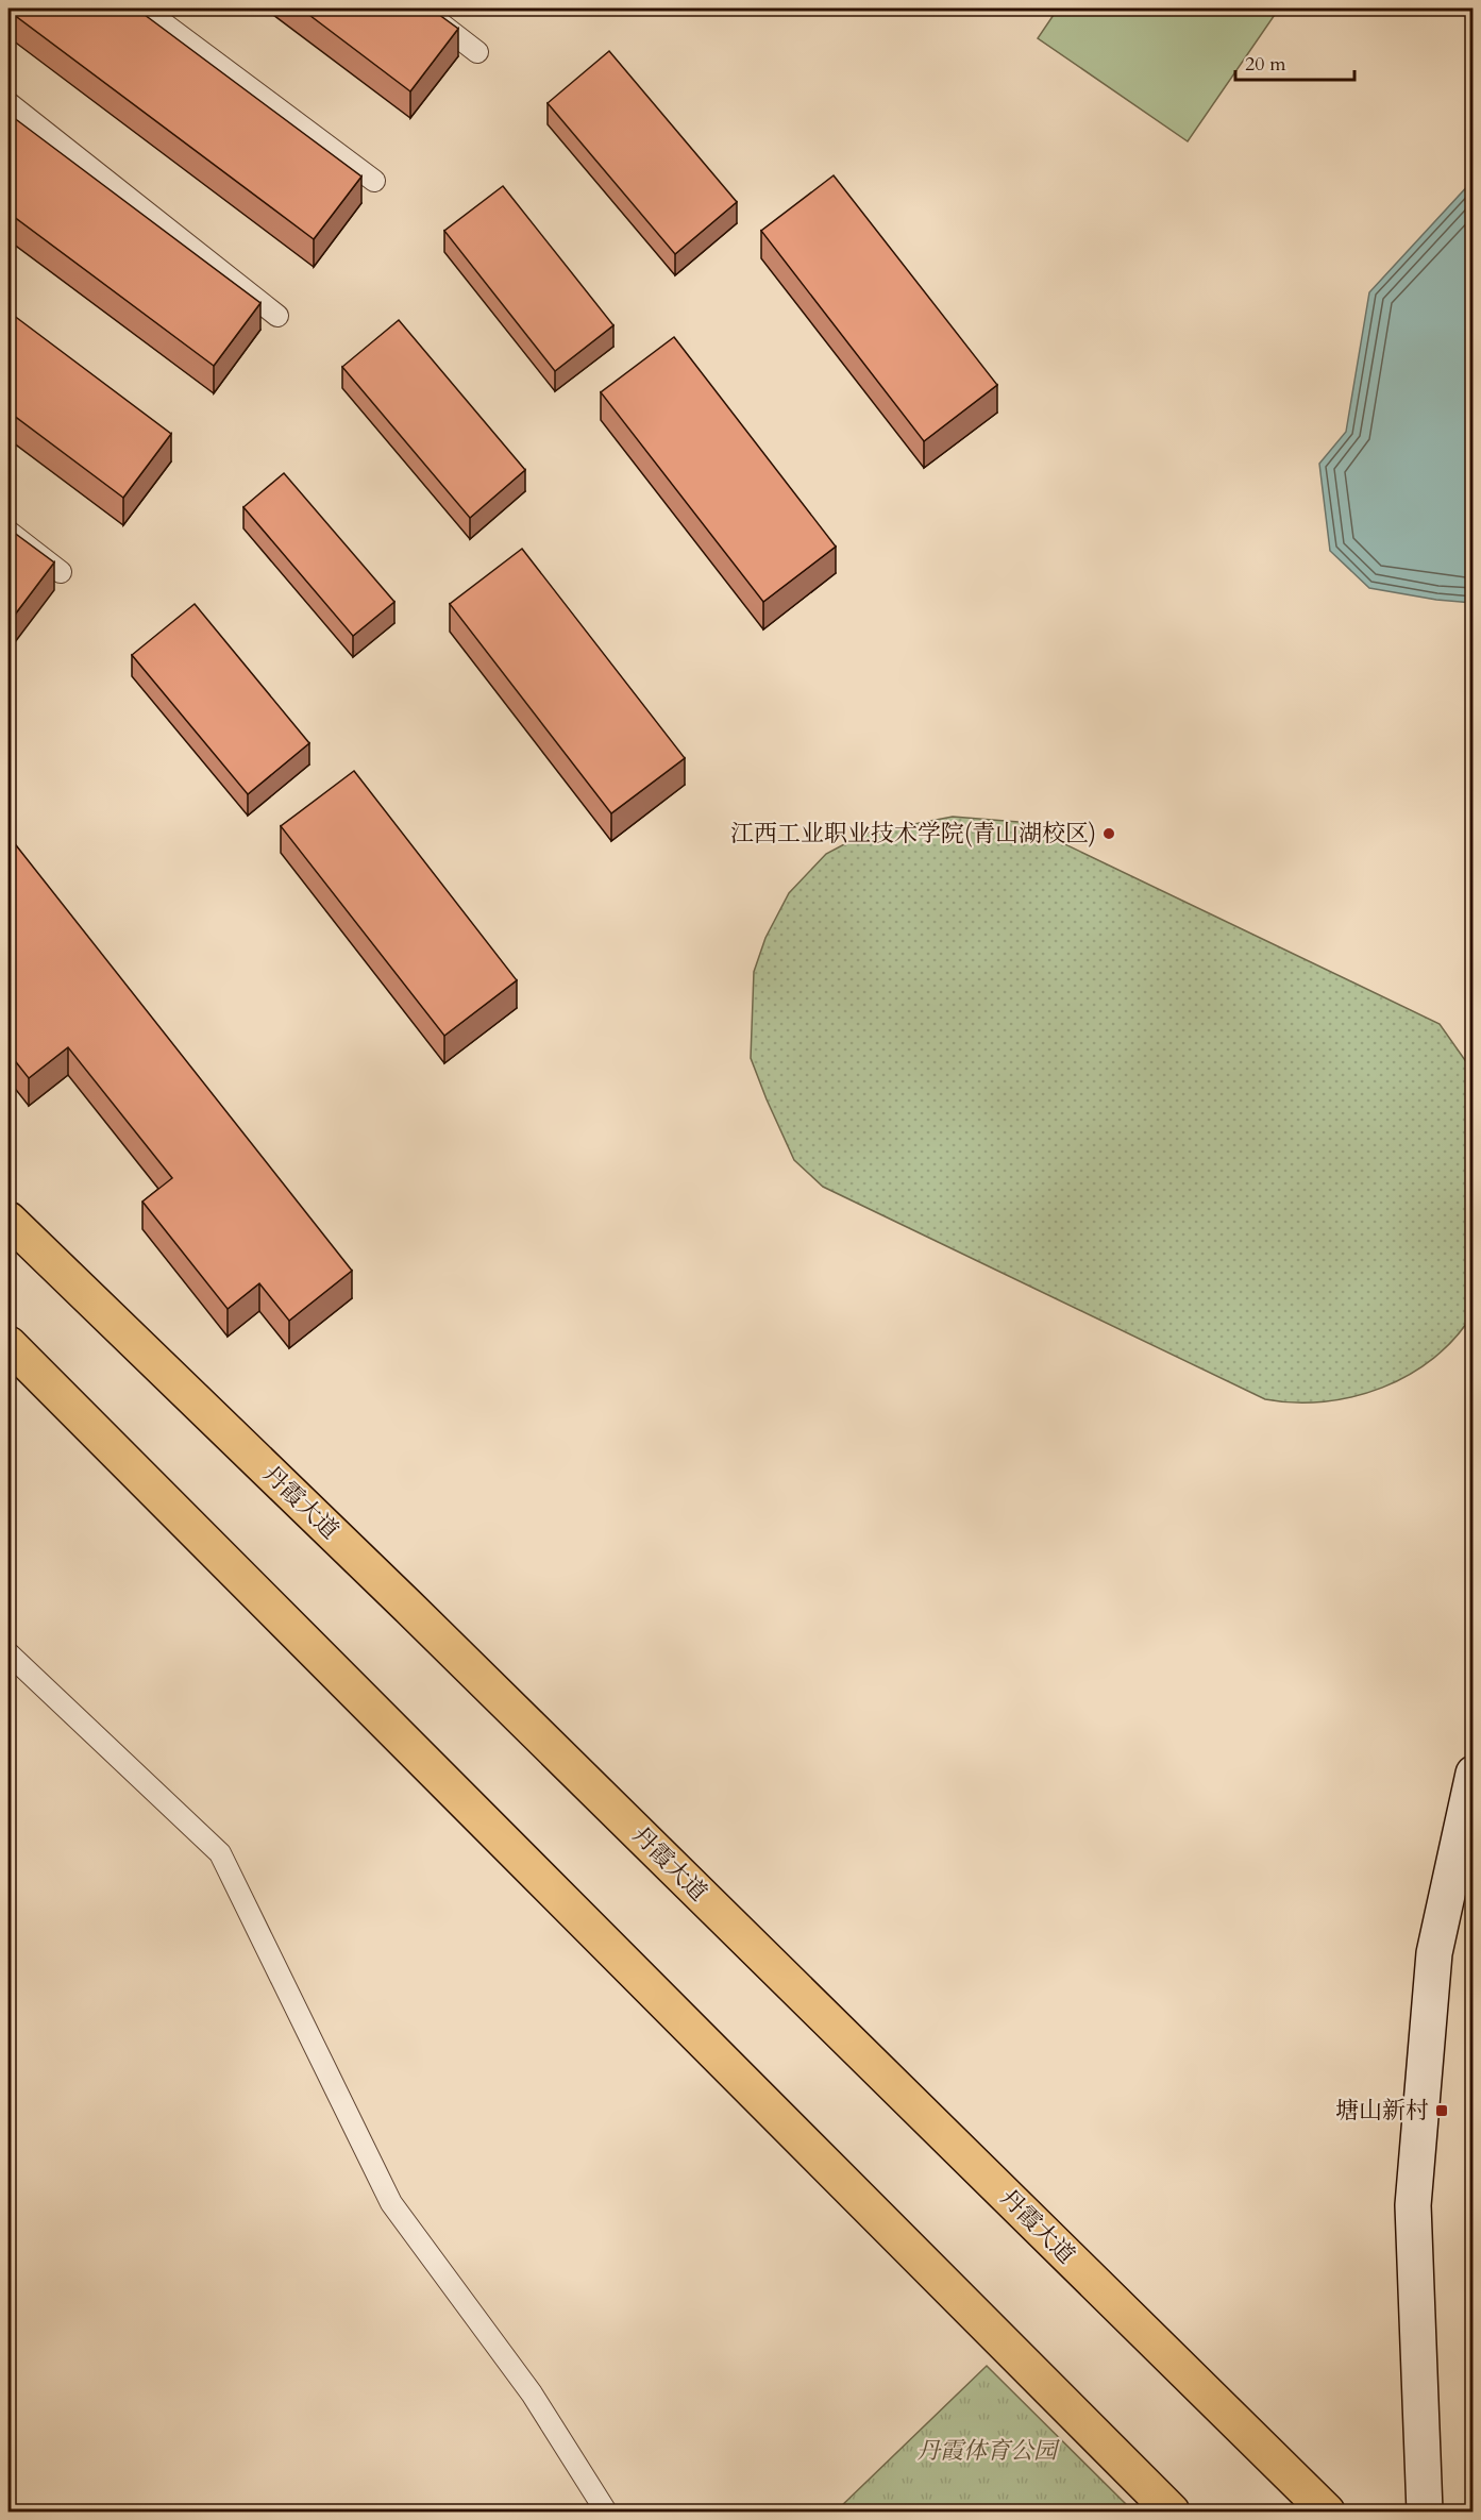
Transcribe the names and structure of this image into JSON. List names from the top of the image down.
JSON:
{
  "streets": {
    "main road": ["丹霞大道"]
  },
  "parks": ["丹霞体育公园"],
  "places": {
    "other": ["江西工业职业技术学院(青山湖校区)"],
    "transit": ["塘山新村"]
  },
  "scale_bar": "20 m"
}
